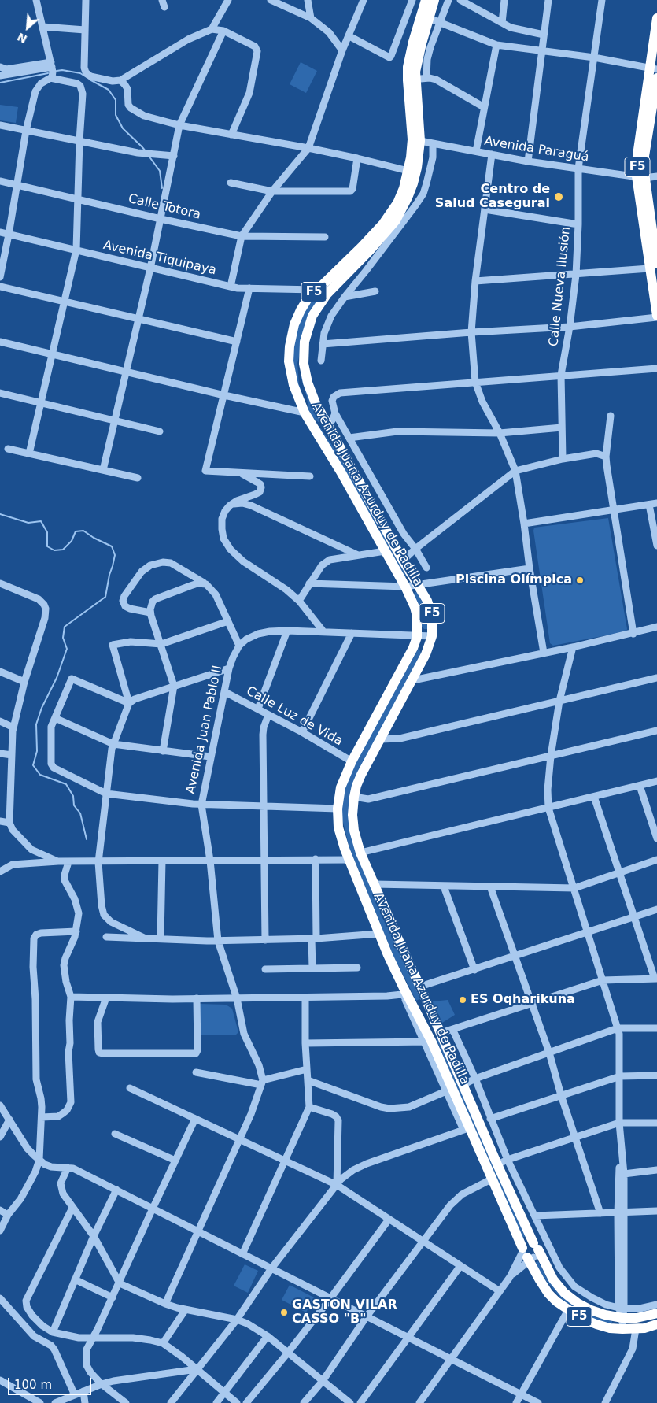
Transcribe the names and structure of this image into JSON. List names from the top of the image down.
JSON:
{
  "streets": {
    "highway": ["F5", "Avenida Juana Azurduy de Padilla"],
    "street": [
      "Avenida Paraguá",
      "Calle Totora",
      "Avenida Tiquipaya",
      "Calle Nueva Ilusión",
      "Calle Luz de Vida",
      "Avenida Juan Pablo II"
    ]
  },
  "crossings": [
    ["Avenida Paraguá", "F5"],
    ["Avenida Paraguá", "Calle Nueva Ilusión"],
    ["Avenida Paraguá", "Avenida Juana Azurduy de Padilla"],
    ["Avenida Tiquipaya", "Avenida Juana Azurduy de Padilla"],
    ["Avenida Juana Azurduy de Padilla", "Calle Luz de Vida"],
    ["Calle Luz de Vida", "Avenida Juan Pablo II"]
  ],
  "places": [
    "Centro de Salud Casegural",
    "Piscina Olímpica",
    "ES Oqharikuna",
    "GASTON VILAR CASSO \"B\""
  ],
  "scale_bar": "100 m",
  "north": "bottom left"
}
